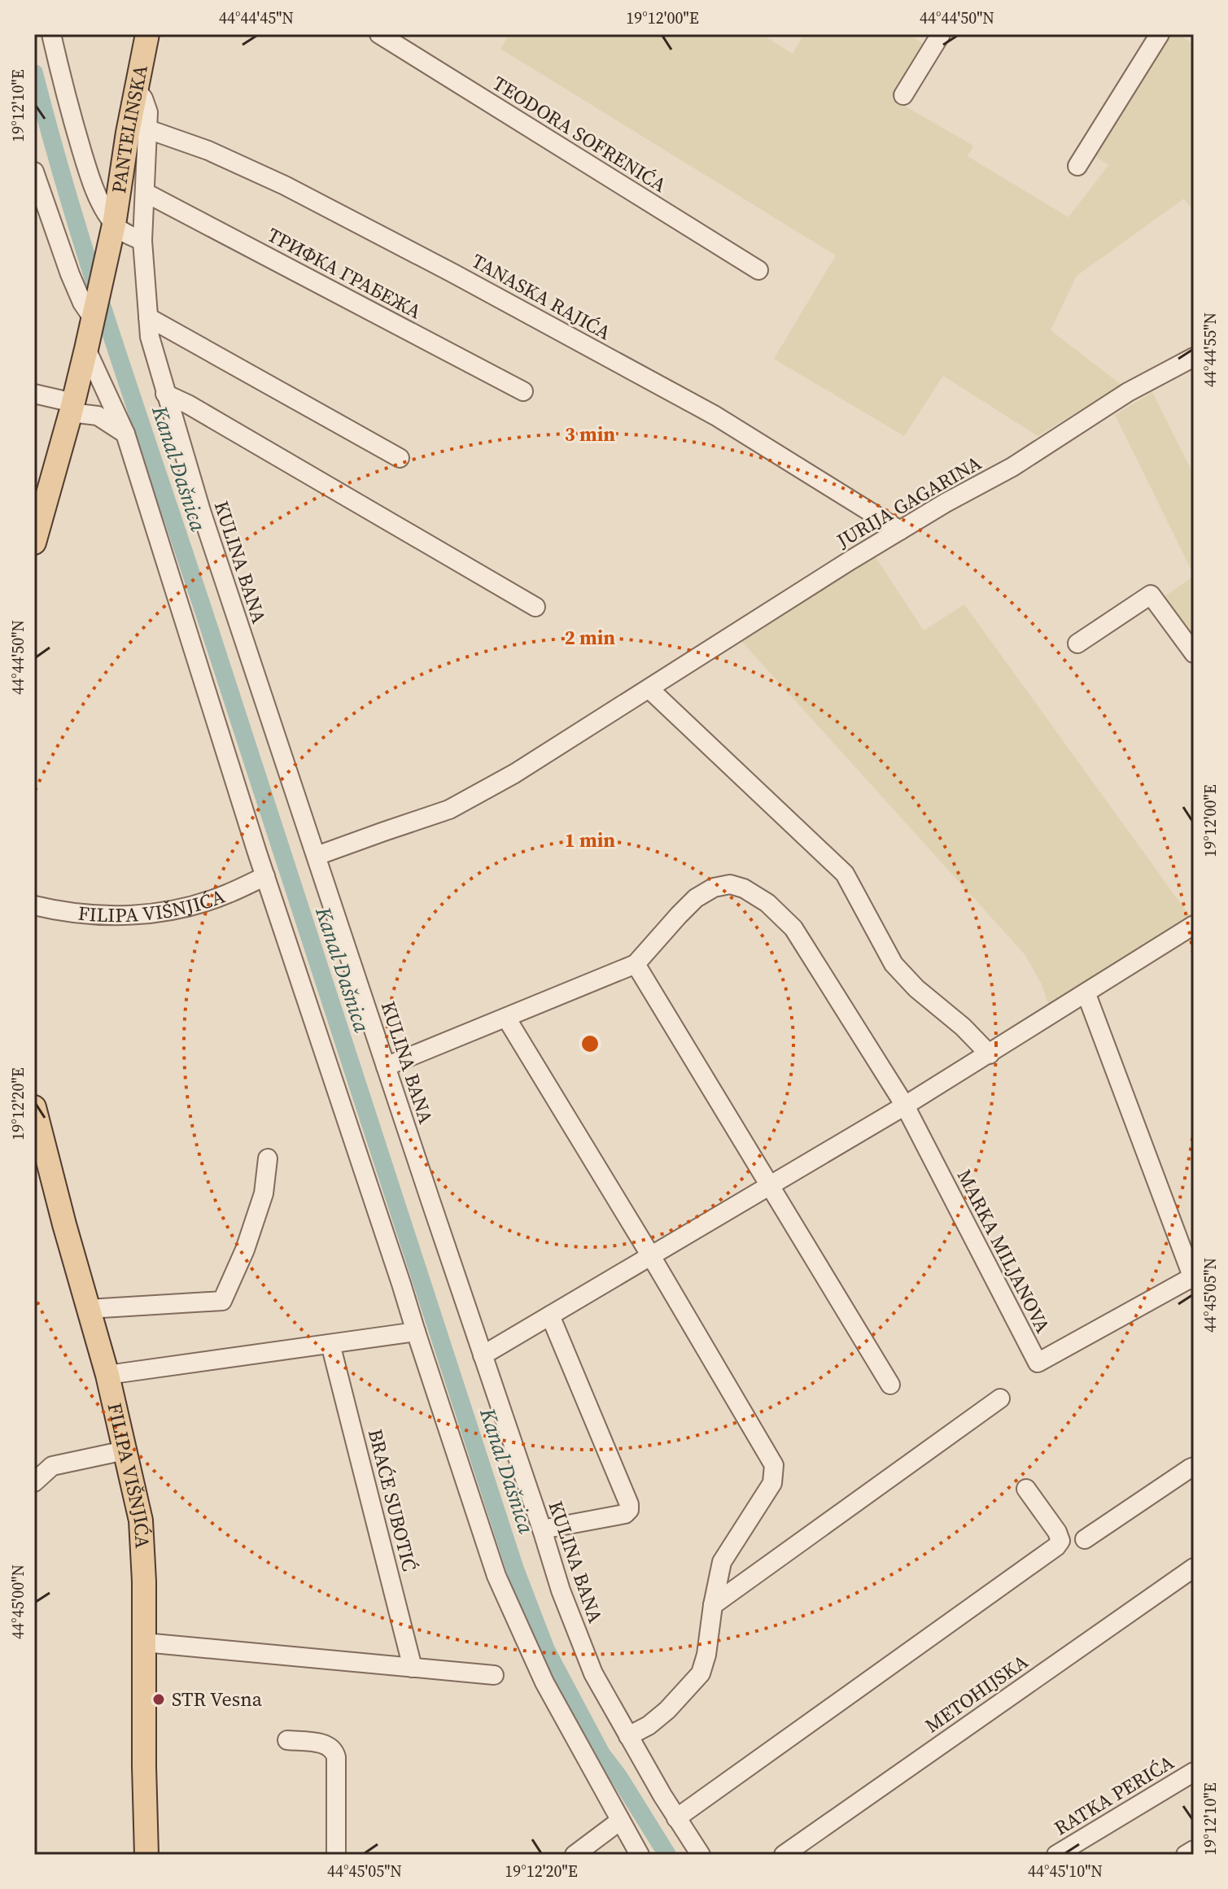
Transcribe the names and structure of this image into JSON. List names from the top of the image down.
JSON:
{
  "streets": {
    "main road": ["PANTELINSKA", "FILIPA VIŠNJIĆA"],
    "street": [
      "TEODORA SOFRENIĆA",
      "ТРИФКА ГРАБЕЖА",
      "TANASKA RAJIĆA",
      "JURIJA GAGARINA",
      "KULINA BANA",
      "MARKA MILJANOVA",
      "BRAĆE SUBOTIĆ",
      "METOHIJSKA",
      "RATKA PERIĆA"
    ]
  },
  "crossings": [
    ["PANTELINSKA", "KULINA BANA"],
    ["ТРИФКА ГРАБЕЖА", "KULINA BANA"],
    ["TANASKA RAJIĆA", "JURIJA GAGARINA"],
    ["TANASKA RAJIĆA", "KULINA BANA"],
    ["JURIJA GAGARINA", "KULINA BANA"],
    ["KULINA BANA", "MARKA MILJANOVA"]
  ],
  "water": ["Kanal Dašnica"],
  "places": ["STR Vesna"],
  "coordinates": [
    "44°44'45\"N",
    "19°12'00\"E",
    "44°44'50\"N",
    "19°12'10\"E",
    "44°44'55\"N",
    "19°12'20\"E",
    "44°45'05\"N",
    "44°45'00\"N",
    "44°45'10\"N"
  ],
  "rings": ["3 min", "2 min", "1 min"]
}
